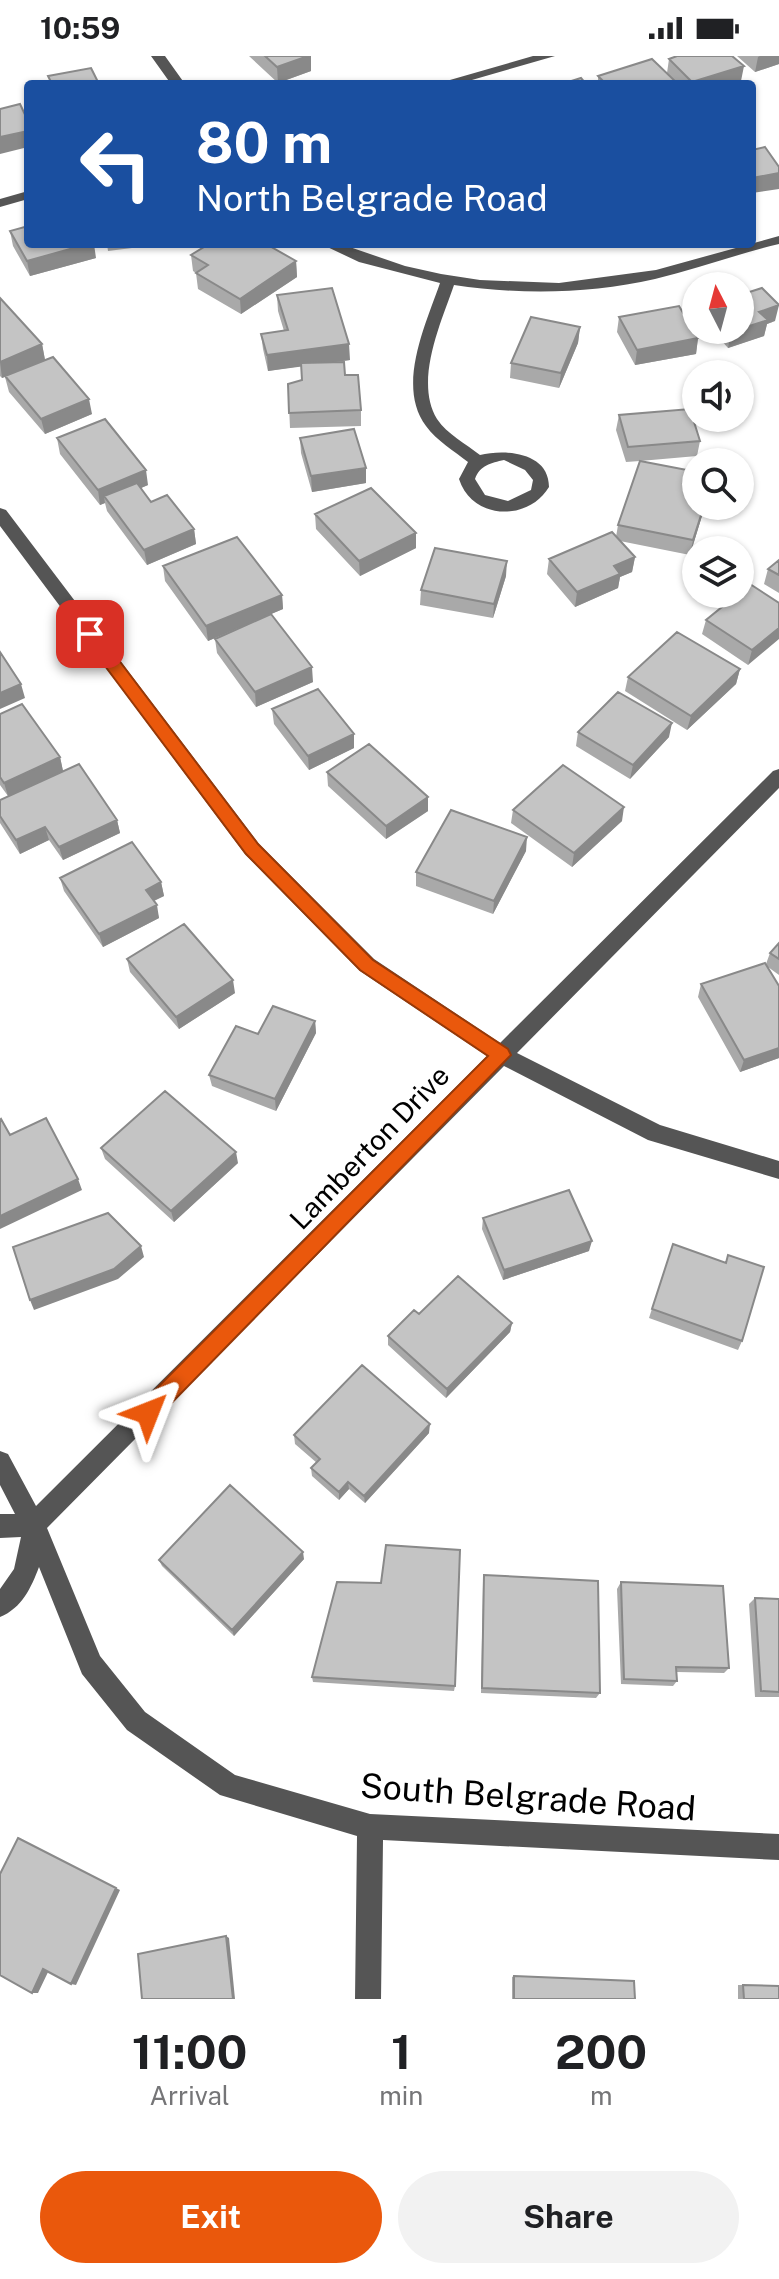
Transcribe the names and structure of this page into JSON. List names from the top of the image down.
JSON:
{
  "streets": {
    "street": ["Lamberton Drive", "South Belgrade Road"]
  },
  "crossings": [
    ["Lamberton Drive", "South Belgrade Road"]
  ],
  "north": "top",
  "page": {
    "status": "10:59",
    "turn": ["80 m", "North Belgrade Road"],
    "eta": [
      "11:00",
      "Arrival",
      "1",
      "min",
      "200",
      "m"
    ],
    "buttons": ["Exit", "Share"]
  }
}
